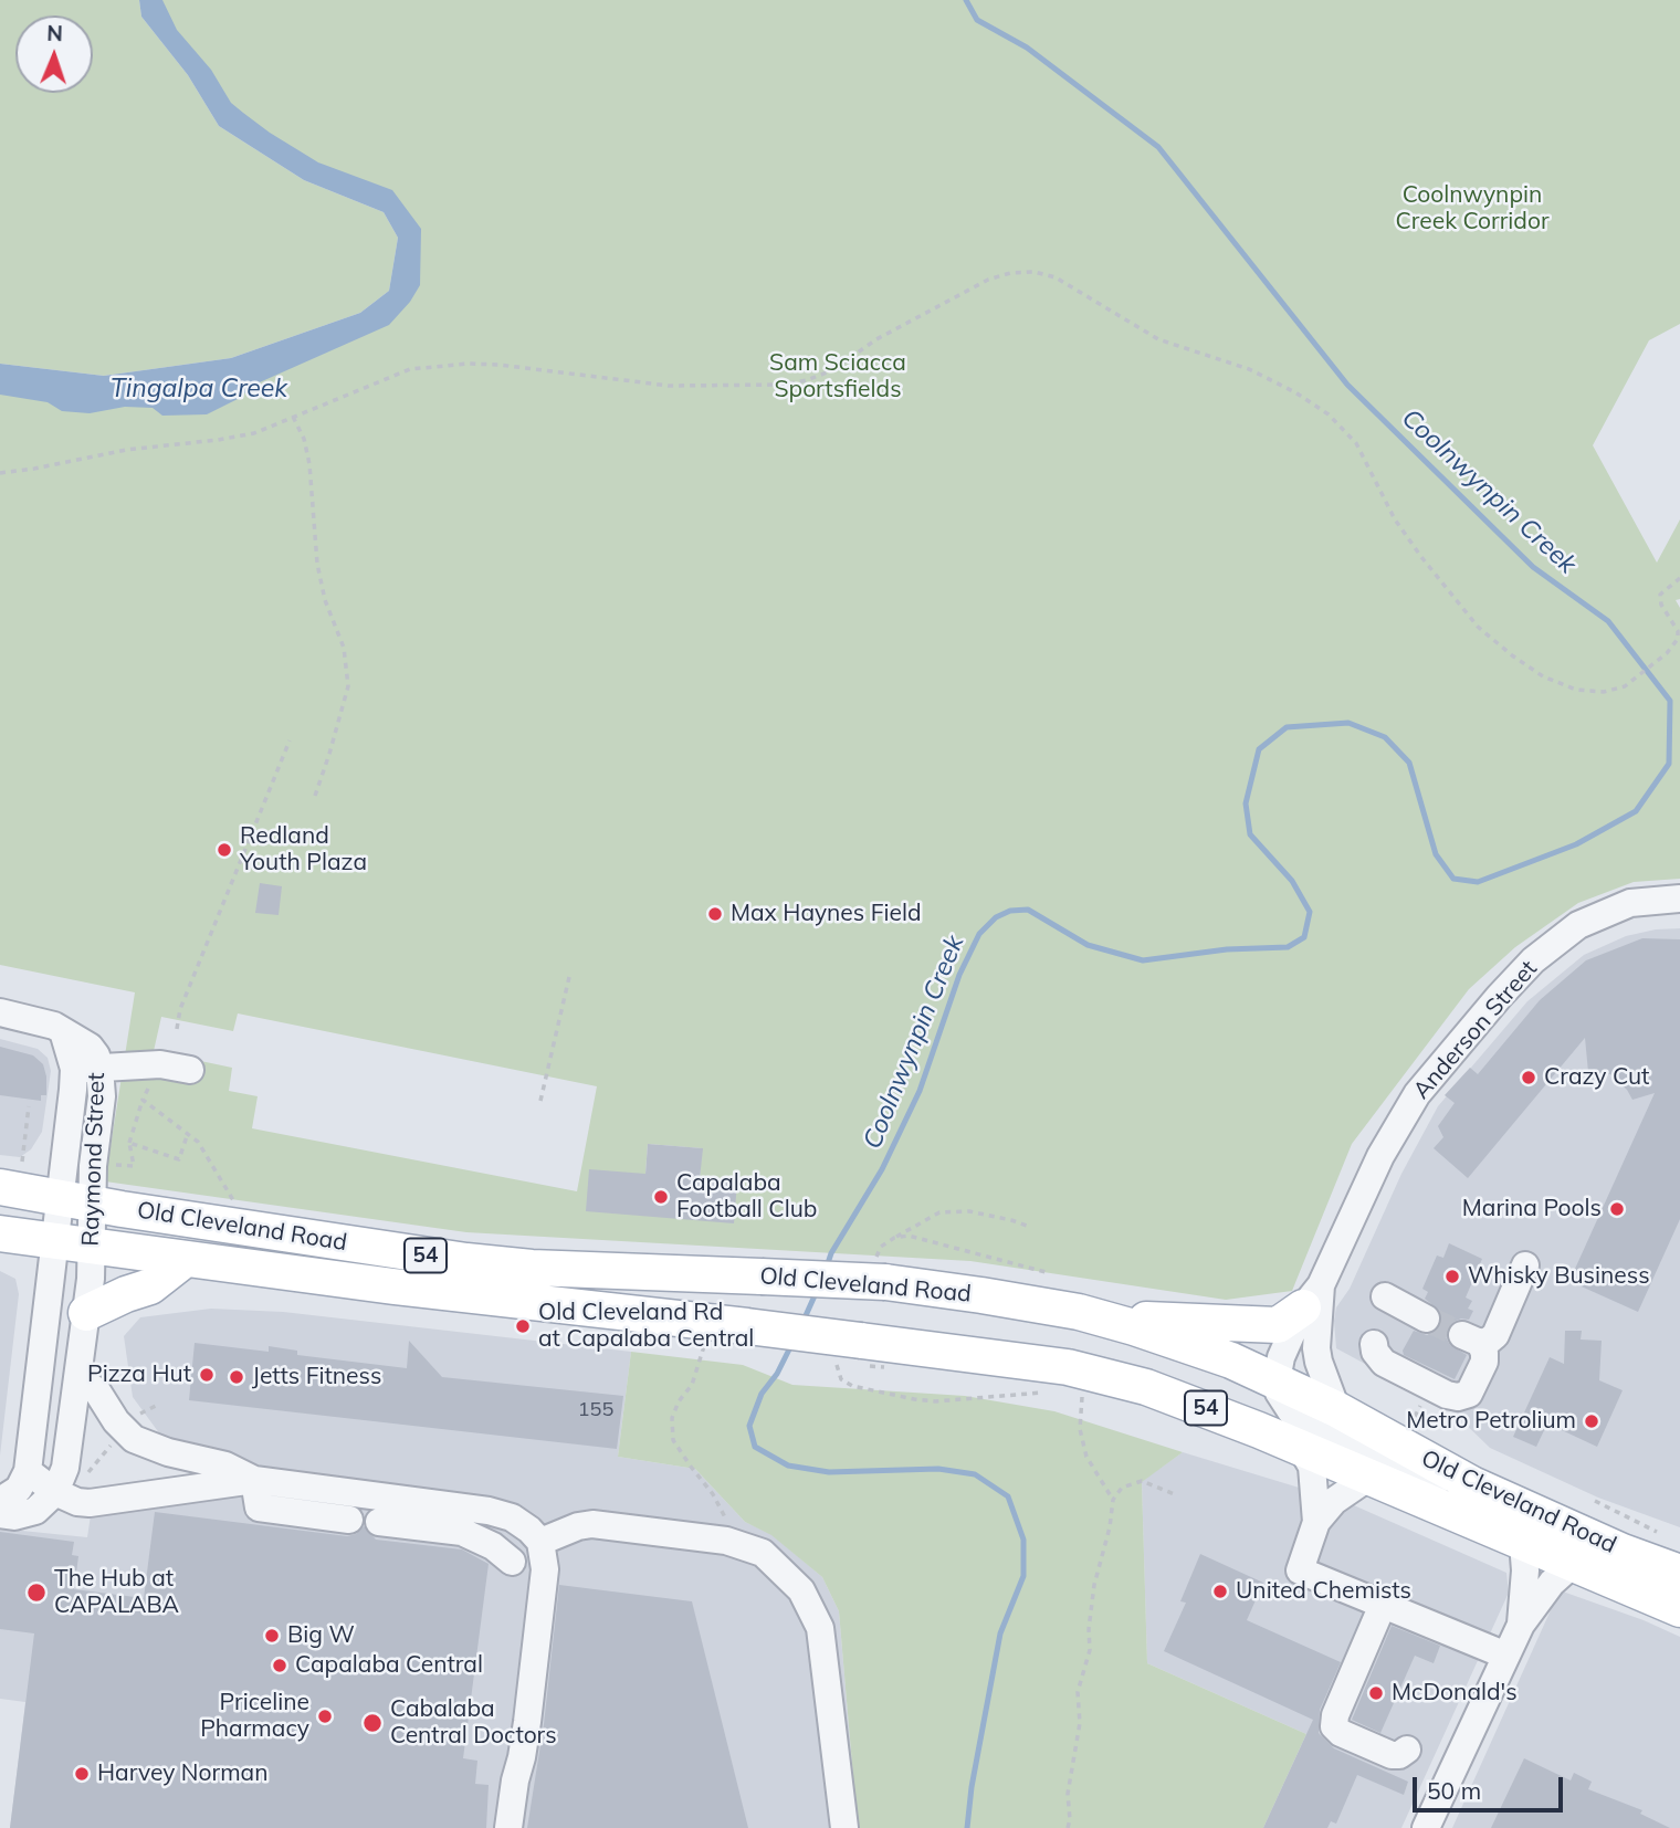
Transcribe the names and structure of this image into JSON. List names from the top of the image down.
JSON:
{
  "streets": {
    "main road": ["Old Cleveland Road", "54"],
    "street": ["Anderson Street", "Raymond Street"]
  },
  "crossings": [
    ["Anderson Street", "Old Cleveland Road"],
    ["Raymond Street", "Old Cleveland Road"]
  ],
  "water": ["Tingalpa Creek", "Coolnwynpin Creek"],
  "parks": ["Coolnwynpin Creek Corridor", "Sam Sciacca Sportsfields"],
  "places": [
    "Redland Youth Plaza",
    "Max Haynes Field",
    "Crazy Cut",
    "Capalaba Football Club",
    "Marina Pools",
    "Whisky Business",
    "Old Cleveland Rd at Capalaba Central",
    "Pizza Hut",
    "Jetts Fitness",
    "Metro Petrolium",
    "United Chemists",
    "The Hub at CAPALABA",
    "Big W",
    "Capalaba Central",
    "McDonald's",
    "Priceline Pharmacy",
    "Cabalaba Central Doctors",
    "Harvey Norman"
  ],
  "house_numbers": ["155"],
  "scale_bar": "50 m",
  "north": "top"
}
